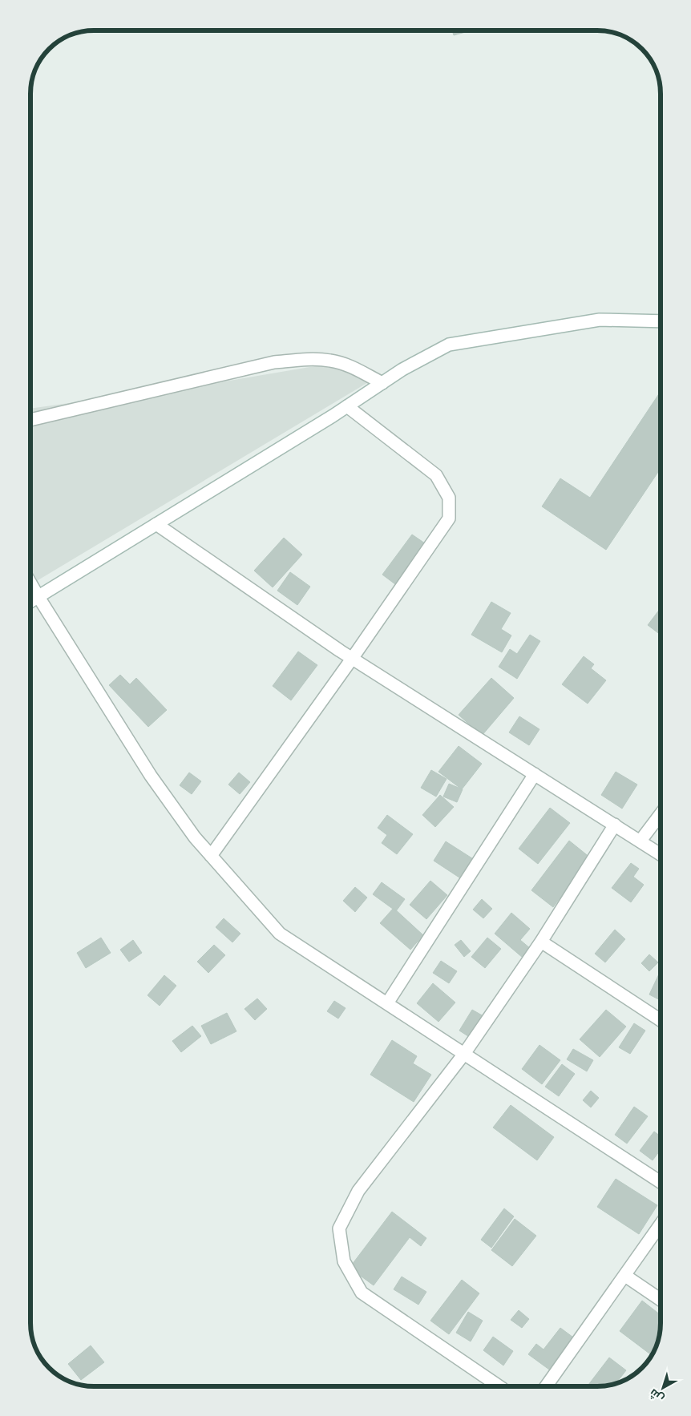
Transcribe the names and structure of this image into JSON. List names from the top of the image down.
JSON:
{
  "north": "bottom left"
}
